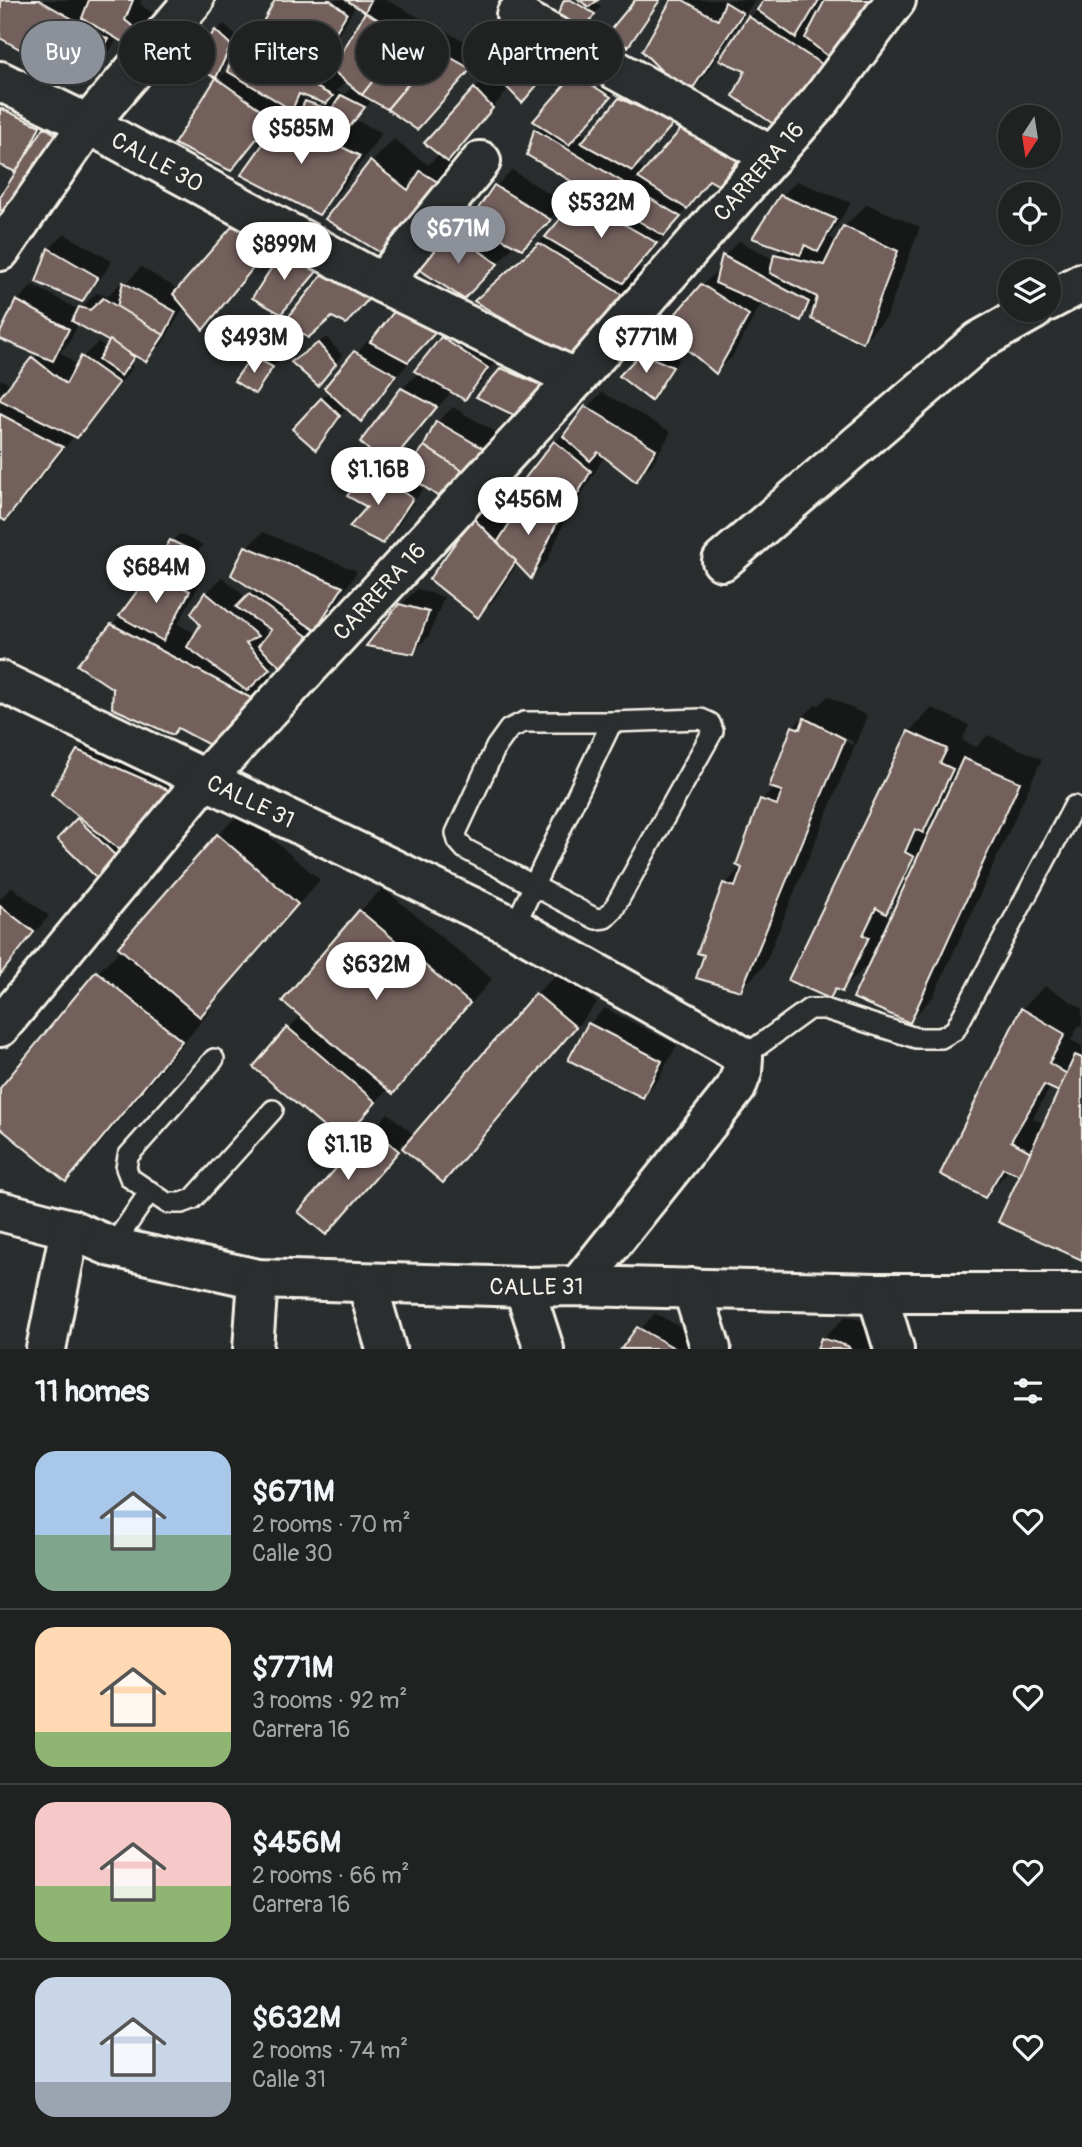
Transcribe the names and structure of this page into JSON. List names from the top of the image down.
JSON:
{
  "streets": {
    "street": ["CALLE 30", "CARRERA 16", "CALLE 31"]
  },
  "crossings": [
    ["CALLE 30", "CARRERA 16"],
    ["CARRERA 16", "CALLE 31"]
  ],
  "north": "bottom",
  "page": {
    "chip": [
      "Buy",
      "Rent",
      "Filters",
      "New",
      "Apartment"
    ],
    "price": [
      "$585M",
      "$532M",
      "$671M",
      "$899M",
      "$493M",
      "$771M",
      "$1.16B",
      "$456M",
      "$684M",
      "$632M",
      "$1.1B"
    ],
    "heading": "11 homes",
    "list": [
      {
        "name": "$671M",
        "note": "2 rooms · 70 m² · Calle 30"
      },
      {
        "name": "$771M",
        "note": "3 rooms · 92 m² · Carrera 16"
      },
      {
        "name": "$456M",
        "note": "2 rooms · 66 m² · Carrera 16"
      },
      {
        "name": "$632M",
        "note": "2 rooms · 74 m² · Calle 31"
      }
    ]
  }
}
